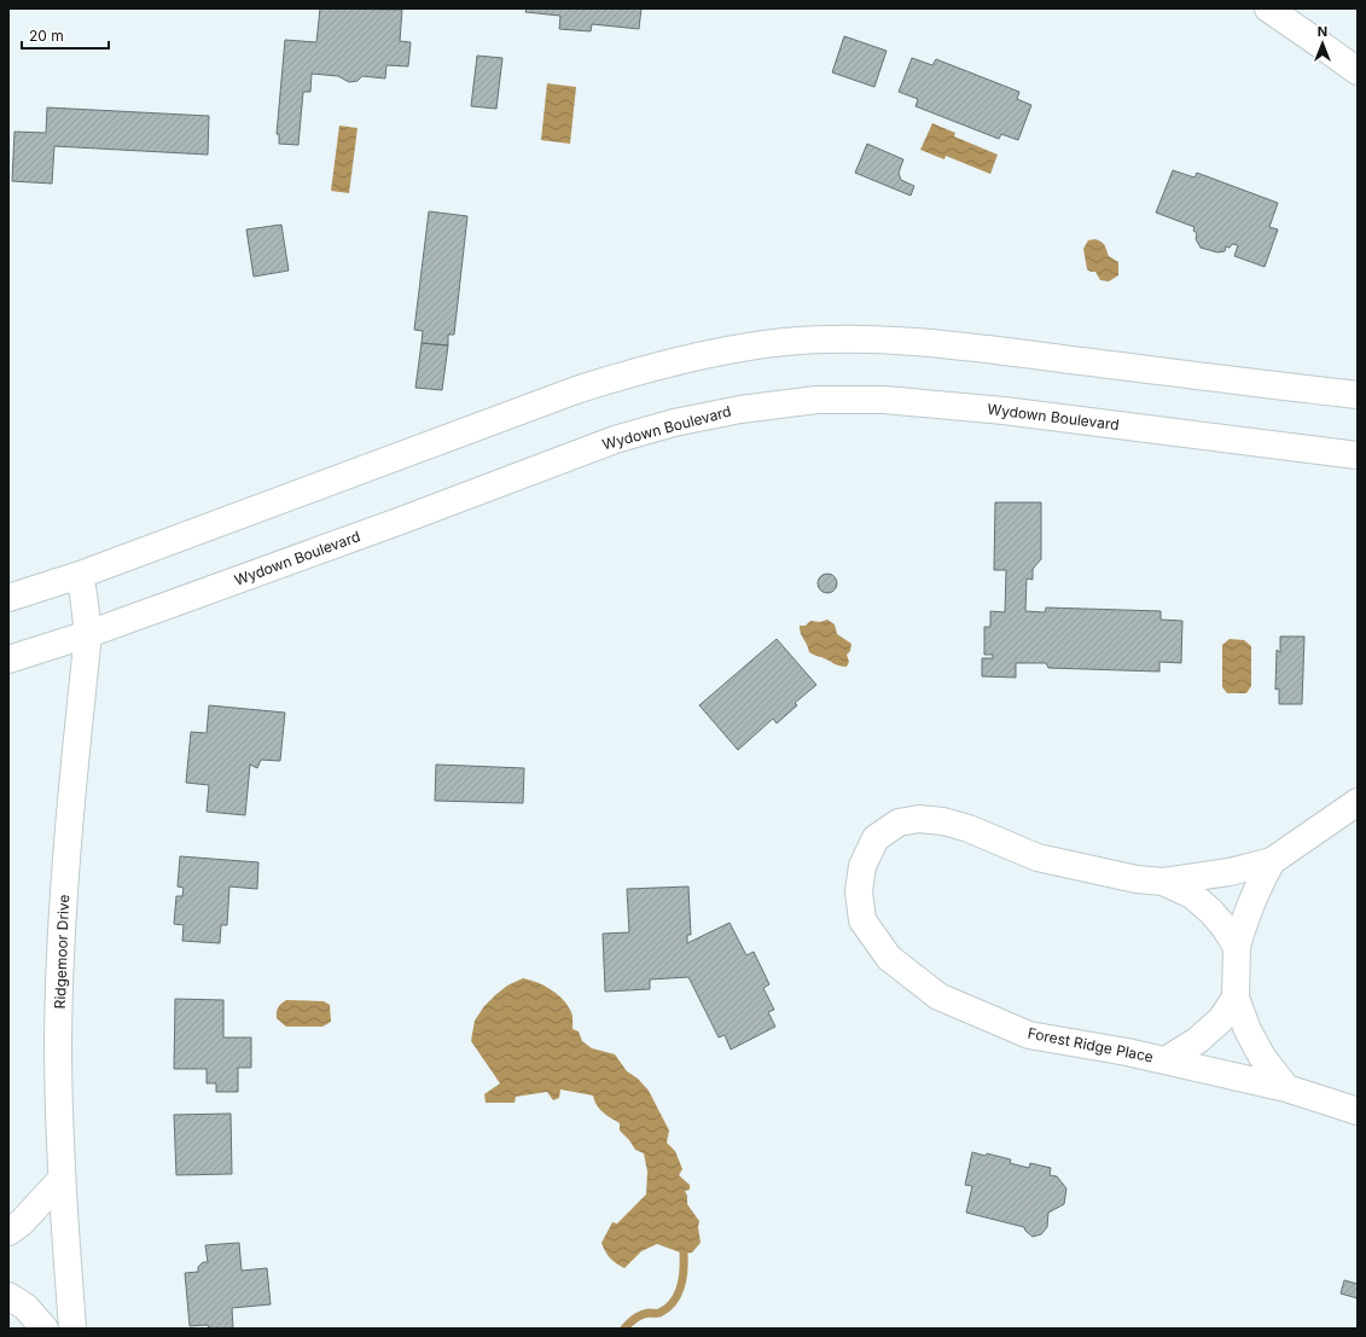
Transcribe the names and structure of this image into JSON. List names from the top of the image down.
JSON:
{
  "streets": {
    "street": ["Wydown Boulevard", "Ridgemoor Drive", "Forest Ridge Place"]
  },
  "crossings": [
    ["Wydown Boulevard", "Ridgemoor Drive"]
  ],
  "scale_bar": "20 m",
  "north": "top"
}
